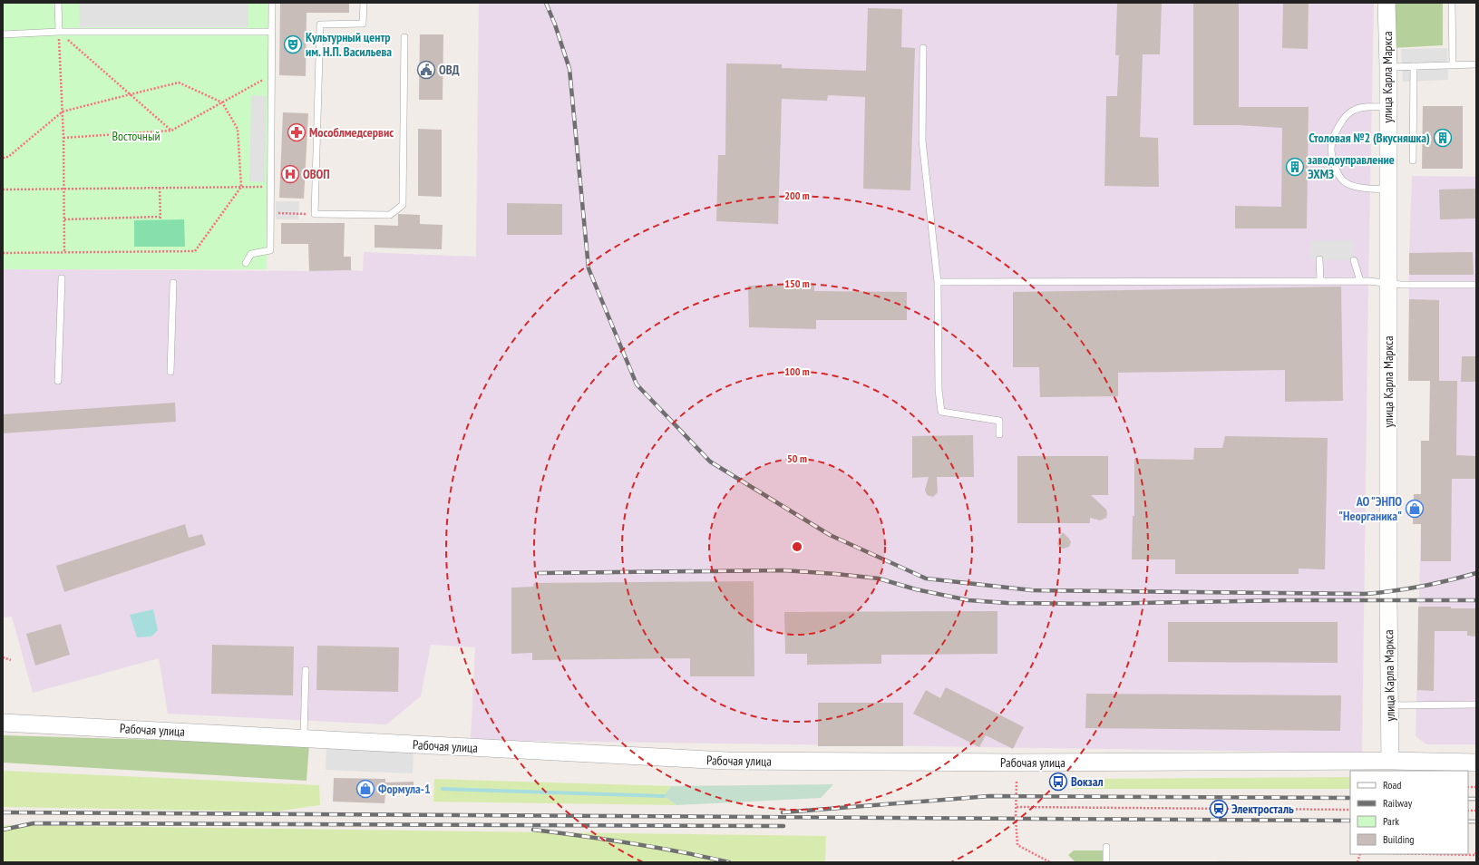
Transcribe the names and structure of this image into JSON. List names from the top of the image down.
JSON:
{
  "streets": {
    "street": ["улица Карла Маркса", "Рабочая улица"]
  },
  "crossings": [
    ["улица Карла Маркса", "Рабочая улица"]
  ],
  "parks": ["Восточный"],
  "places": {
    "theatre": ["Культурный центр им. Н.П. Васильева"],
    "public building": ["ОВД"],
    "pharmacy": ["Мособлмедсервис"],
    "building": ["Столовая №2 (Вкусняшка)", "заводоуправление ЭХМЗ"],
    "hospital": ["ОВОП"],
    "shop": ["АО \"ЭНПО \"Неорганика\"", "Формула-1"],
    "bus stop": ["Вокзал"],
    "station": ["Электросталь"]
  },
  "legend": [
    "Road",
    "Railway",
    "Park",
    "Building"
  ],
  "rings": [
    "200 m",
    "150 m",
    "100 m",
    "50 m"
  ]
}
